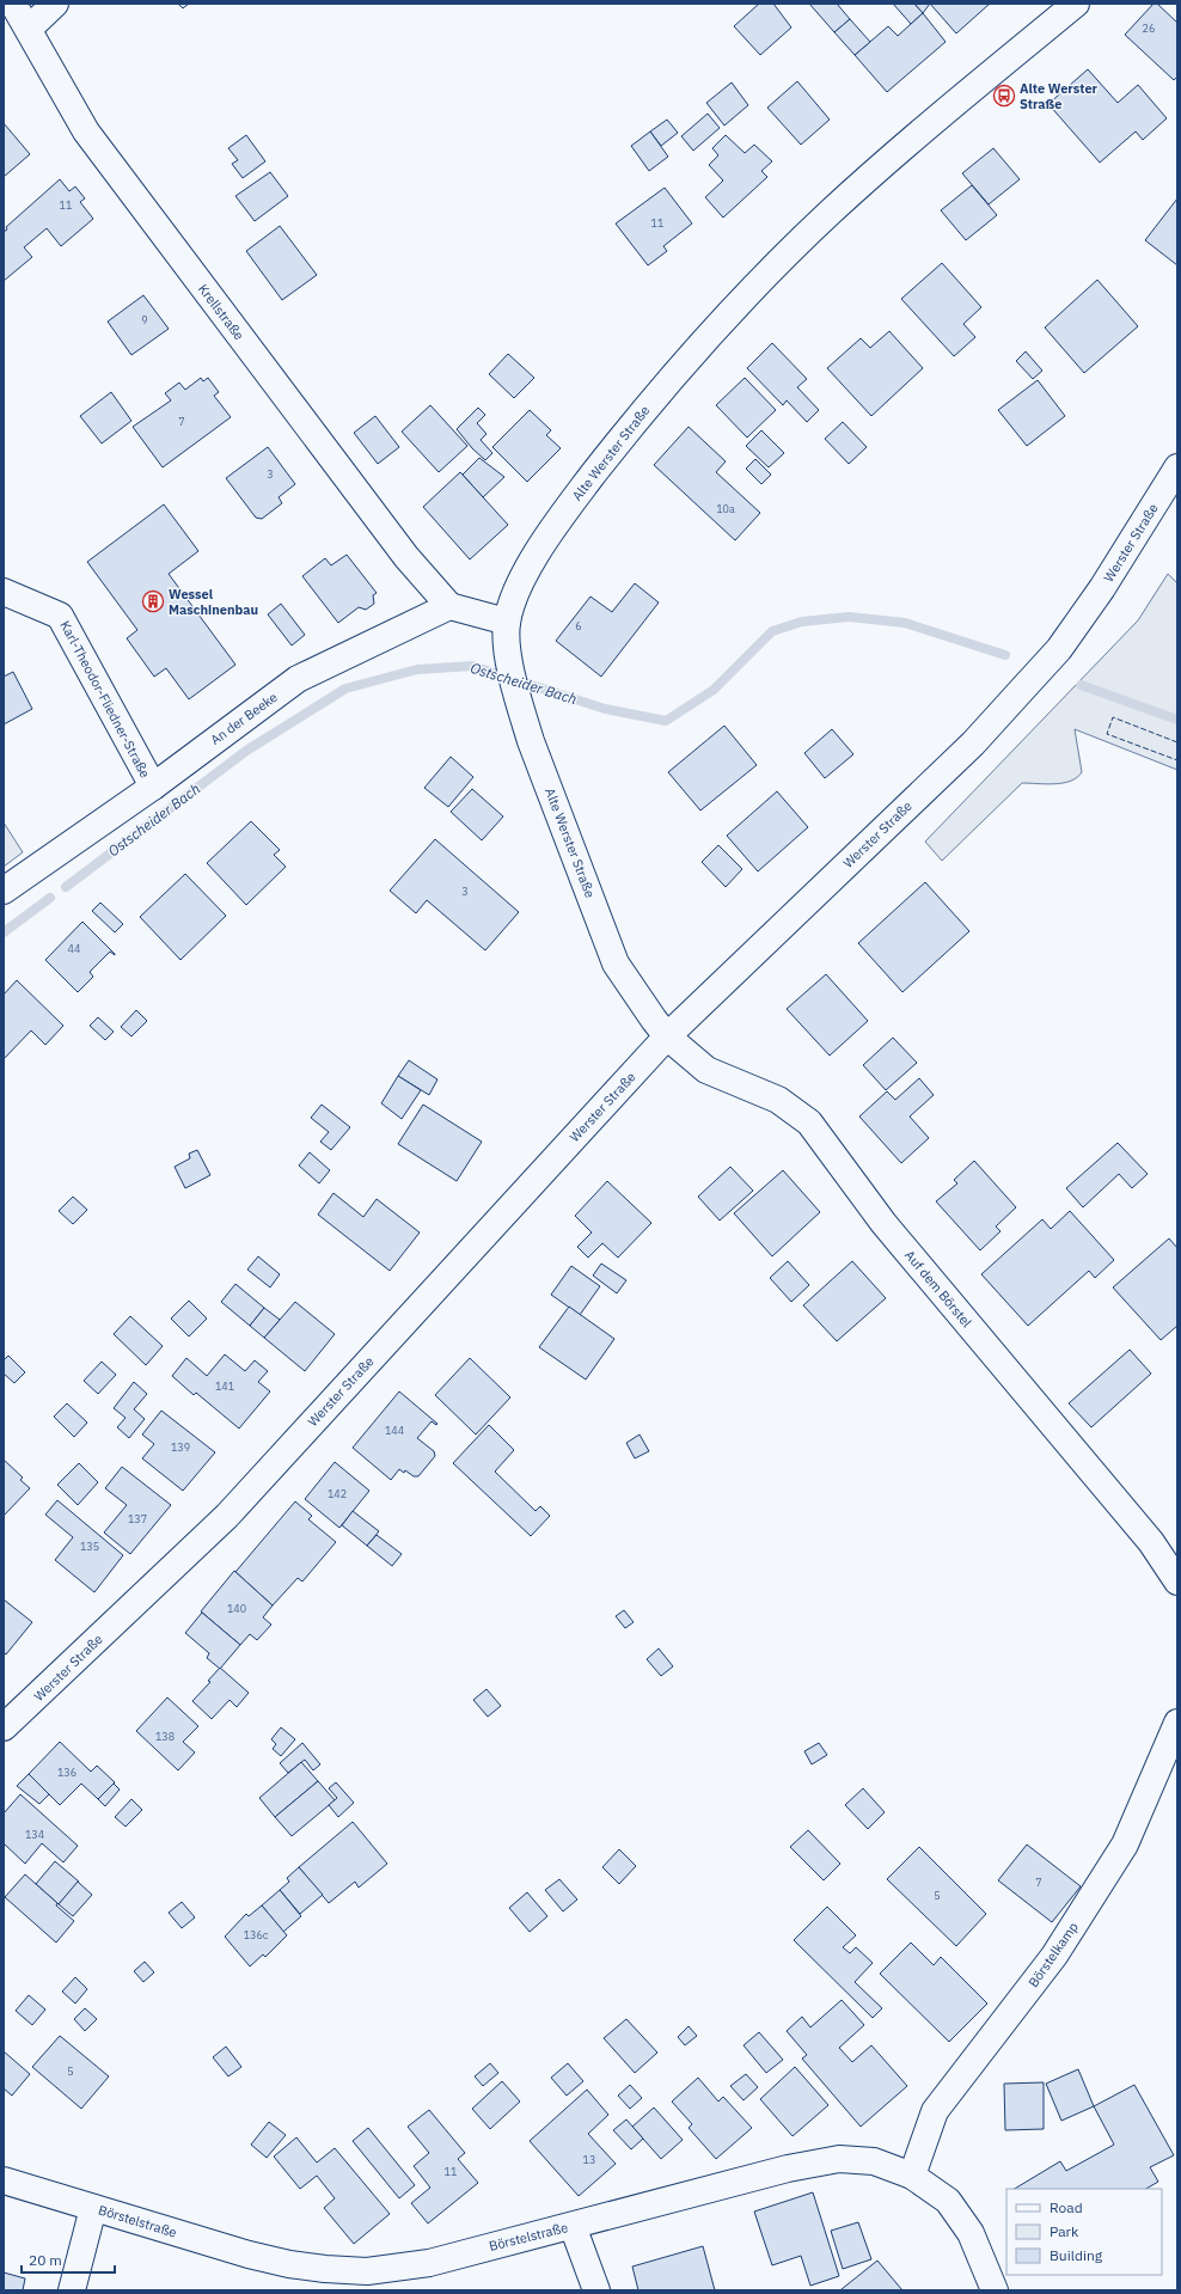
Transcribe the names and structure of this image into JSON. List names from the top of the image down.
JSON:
{
  "streets": {
    "street": [
      "Krellstraße",
      "Alte Werster Straße",
      "Werster Straße",
      "Karl-Theodor-Fliedner-Straße",
      "An der Beeke",
      "Auf dem Börstel",
      "Börstelkamp",
      "Börstelstraße"
    ]
  },
  "crossings": [
    ["Krellstraße", "An der Beeke"],
    ["Alte Werster Straße", "Werster Straße"],
    ["Alte Werster Straße", "Auf dem Börstel"],
    ["Werster Straße", "Auf dem Börstel"],
    ["Karl-Theodor-Fliedner-Straße", "An der Beeke"],
    ["Börstelkamp", "Börstelstraße"]
  ],
  "water": ["Ostscheider Bach"],
  "places": {
    "bus stop": ["Alte Werster Straße"],
    "building": ["Wessel Maschinenbau"]
  },
  "house_numbers": [
    "26",
    "11",
    "11",
    "9",
    "7",
    "3",
    "10a",
    "6",
    "3",
    "44",
    "141",
    "144",
    "139",
    "142",
    "137",
    "135",
    "140",
    "138",
    "136",
    "134",
    "7",
    "5",
    "136c",
    "5",
    "13",
    "11"
  ],
  "legend": ["Road", "Park", "Building"],
  "scale_bar": "20 m"
}
